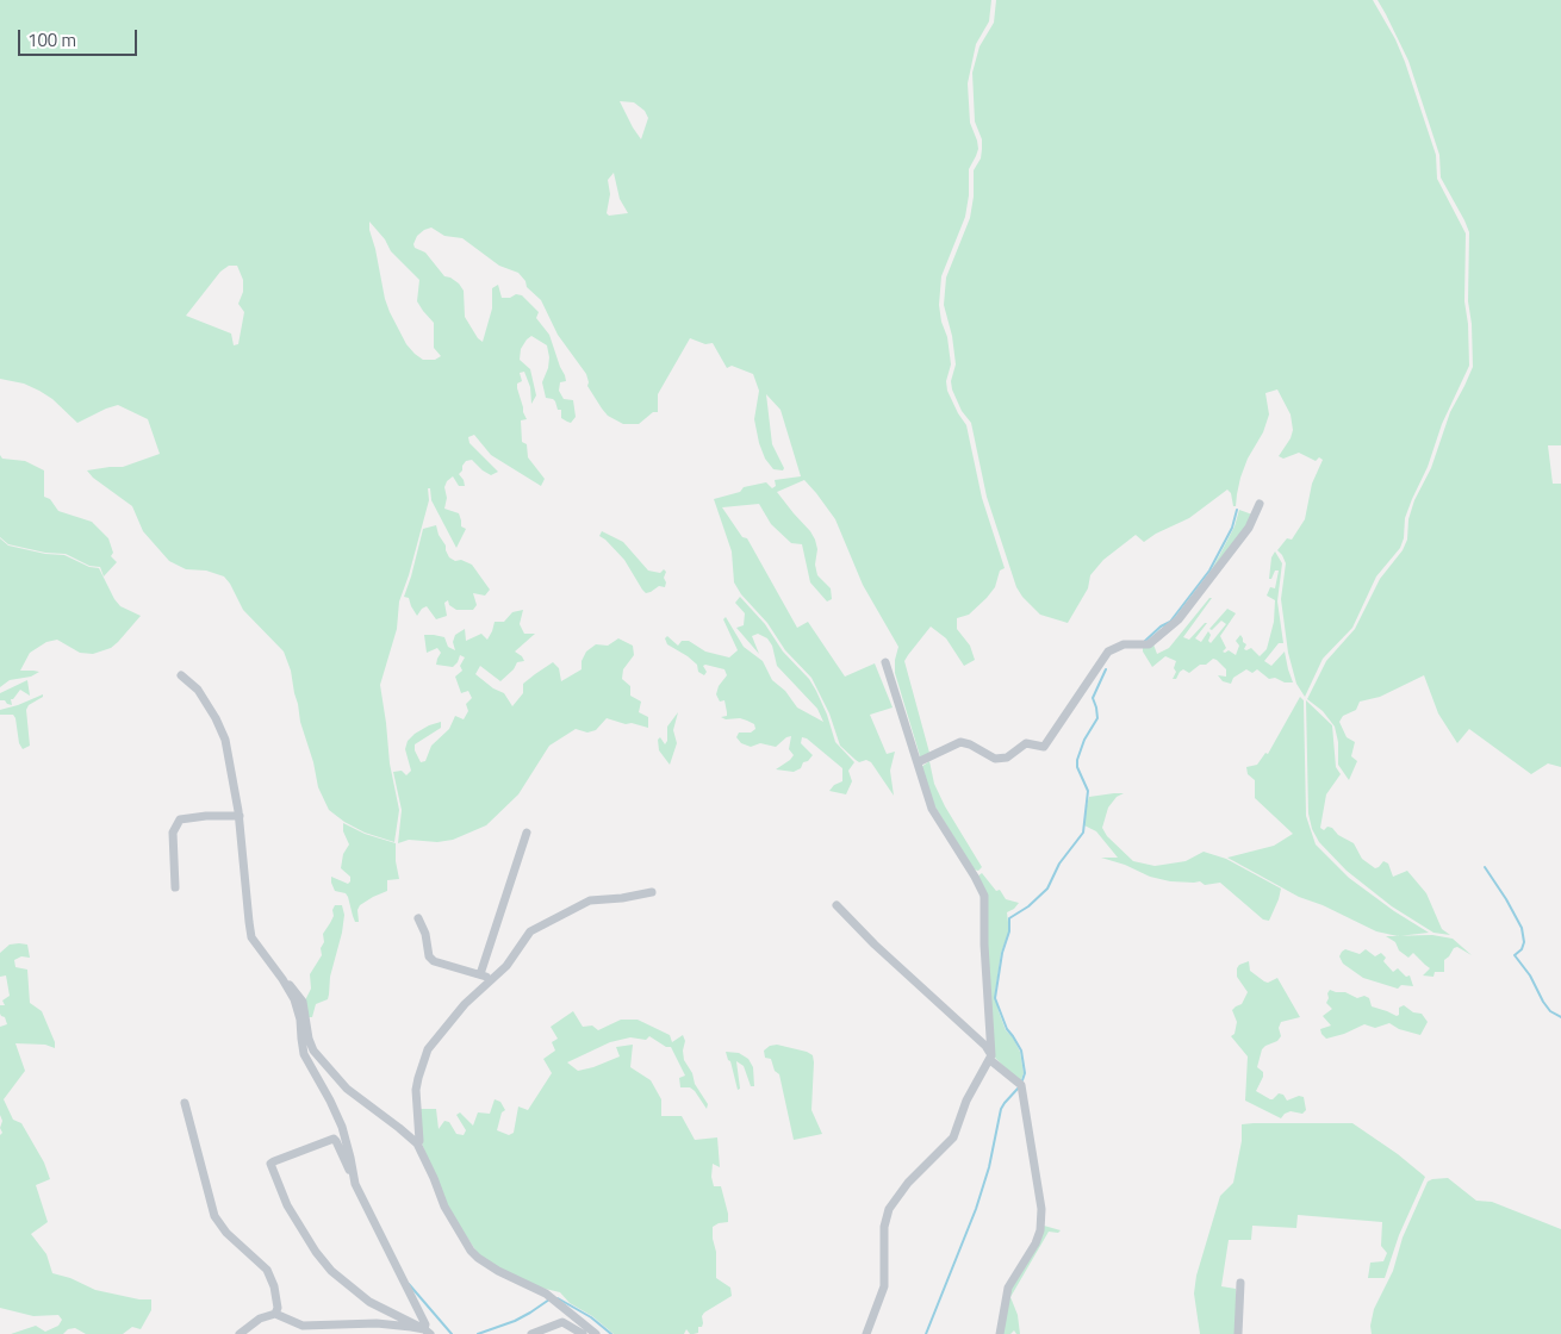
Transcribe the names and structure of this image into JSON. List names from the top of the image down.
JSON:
{
  "scale_bar": "100 m"
}
